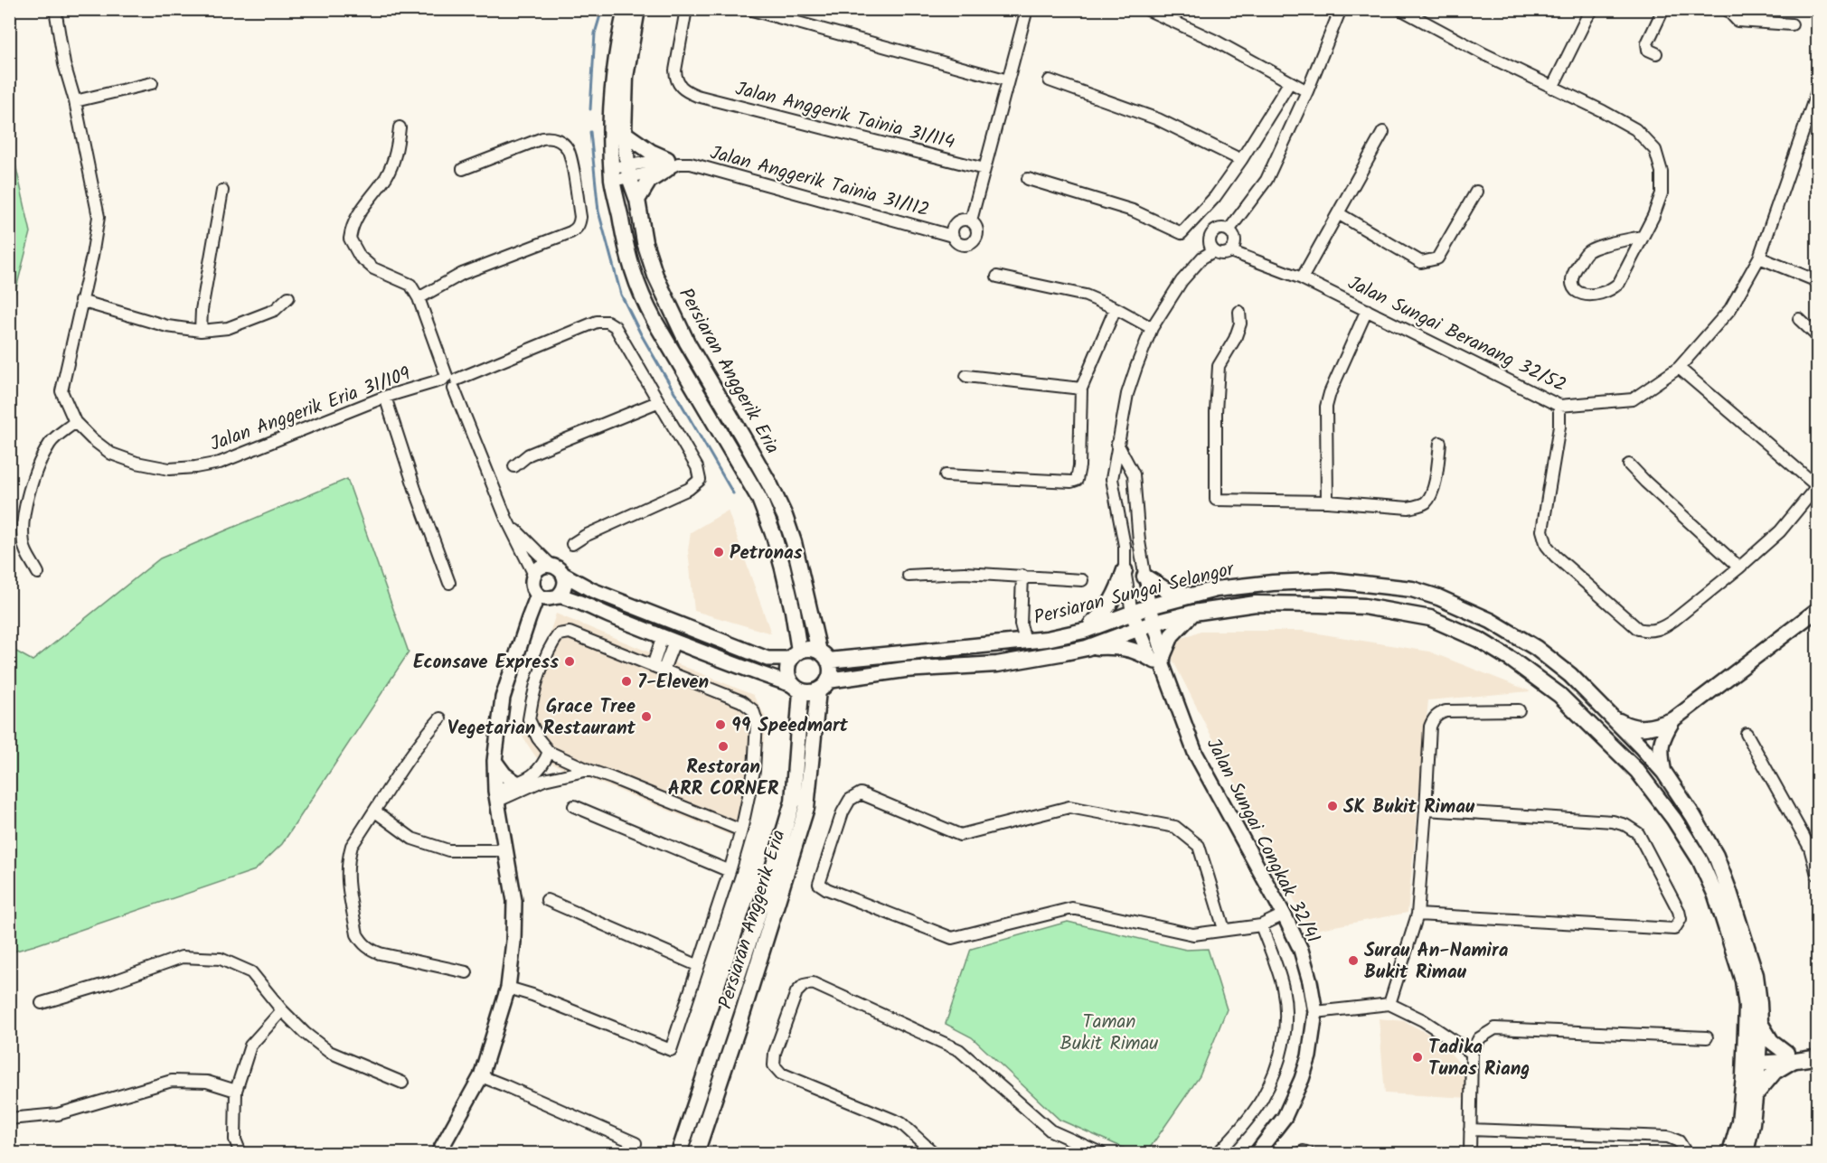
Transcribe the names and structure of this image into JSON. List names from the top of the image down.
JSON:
{
  "streets": {
    "main road": ["Persiaran Anggerik Eria", "Persiaran Sungai Selangor"],
    "street": [
      "Jalan Anggerik Tainia 31/114",
      "Jalan Anggerik Tainia 31/112",
      "Jalan Sungai Beranang 32/52",
      "Jalan Anggerik Eria 31/109",
      "Jalan Sungai Congkak 32/41"
    ]
  },
  "crossings": [
    ["Jalan Anggerik Tainia 31/112", "Persiaran Anggerik Eria"],
    ["Persiaran Anggerik Eria", "Persiaran Sungai Selangor"]
  ],
  "parks": ["Taman Bukit Rimau"],
  "places": [
    "Petronas",
    "Econsave Express",
    "7-Eleven",
    "Grace Tree Vegetarian Restaurant",
    "99 Speedmart",
    "Restoran ARR CORNER",
    "SK Bukit Rimau",
    "Surau An-Namira Bukit Rimau",
    "Tadika Tunas Riang"
  ]
}
